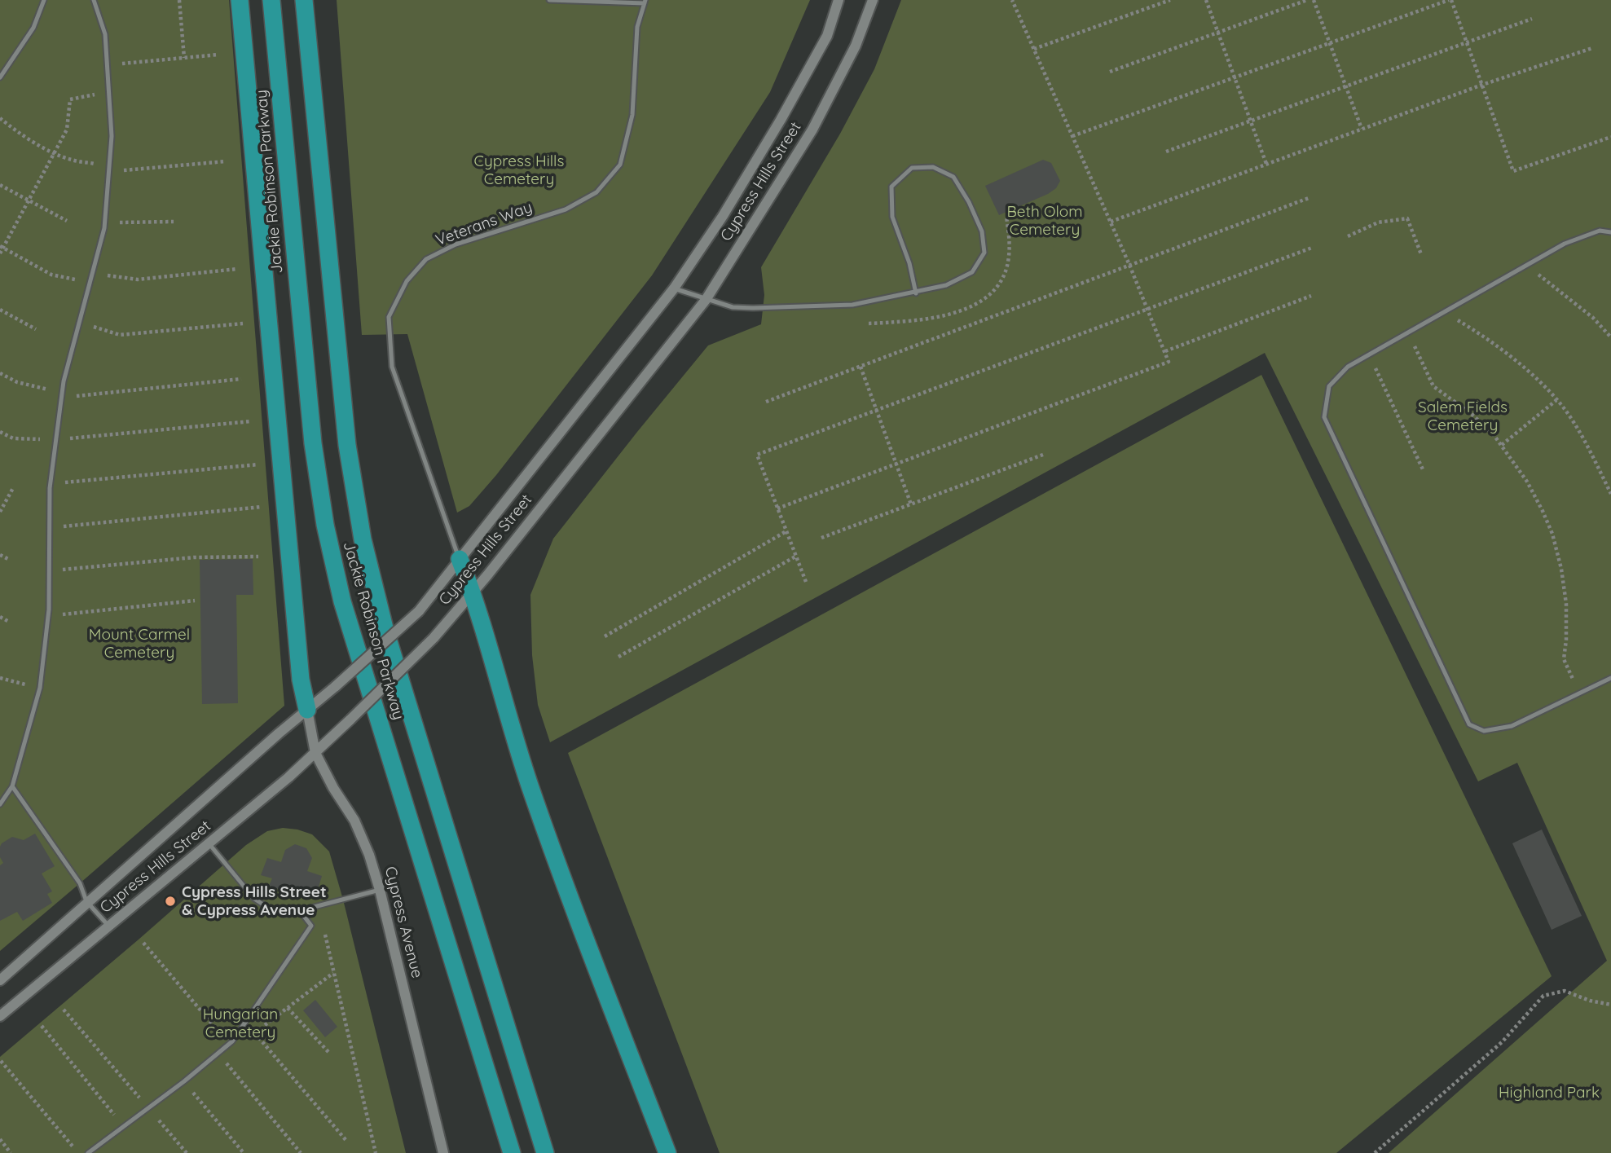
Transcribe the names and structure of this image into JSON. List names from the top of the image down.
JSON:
{
  "streets": {
    "highway": ["Jackie Robinson Parkway"],
    "street": ["Cypress Hills Street", "Cypress Avenue"],
    "lane": ["Veterans Way"]
  },
  "crossings": [
    ["Cypress Hills Street", "Veterans Way"],
    ["Cypress Hills Street", "Cypress Avenue"]
  ],
  "parks": [
    "Cypress Hills Cemetery",
    "Beth Olom Cemetery",
    "Salem Fields Cemetery",
    "Mount Carmel Cemetery",
    "Hungarian Cemetery",
    "Highland Park"
  ],
  "places": ["Cypress Hills Street & Cypress Avenue"]
}
